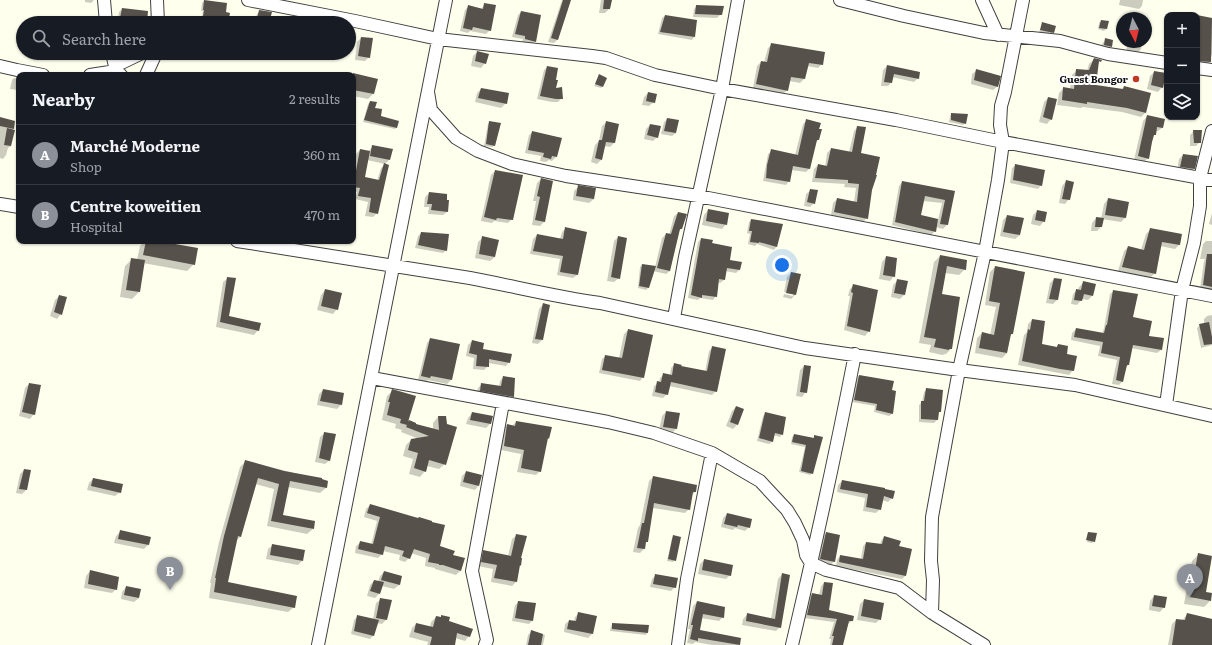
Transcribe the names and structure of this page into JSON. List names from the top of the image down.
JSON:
{
  "places": ["Guest Bongor"],
  "north": "bottom",
  "page": {
    "map_buttons": ["+", "−"],
    "search": "Search here",
    "heading": ["Nearby", "2 results"],
    "list": [
      {
        "mark": "A",
        "name": "Marché Moderne",
        "note": "Shop",
        "value": "360 m"
      },
      {
        "mark": "B",
        "name": "Centre koweitien",
        "note": "Hospital",
        "value": "470 m"
      }
    ],
    "pins": ["B", "A"]
  }
}
